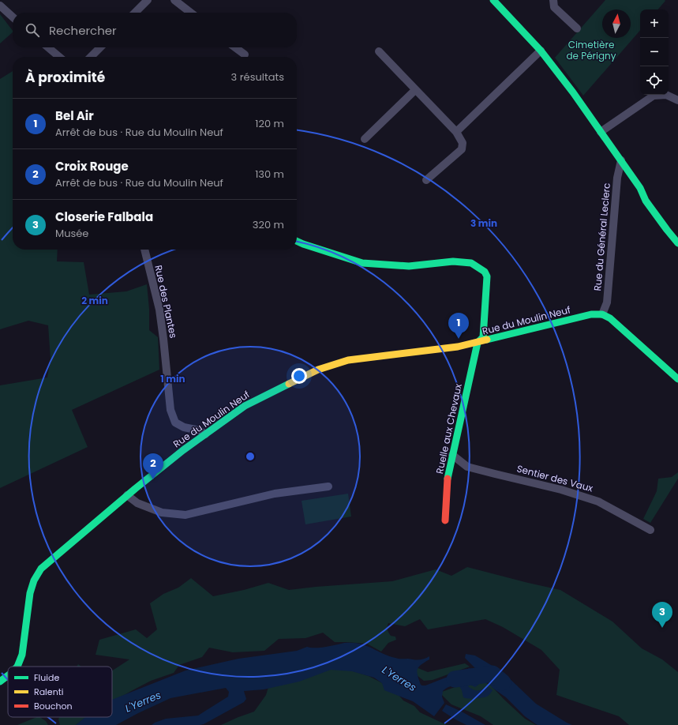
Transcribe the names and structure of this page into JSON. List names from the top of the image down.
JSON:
{
  "streets": {
    "street": [
      "Rue du Général Leclerc",
      "Rue des Plantes",
      "Rue du Moulin Neuf",
      "Ruelle aux Chevaux",
      "Sentier des Vaux"
    ]
  },
  "crossings": [
    ["Rue du Général Leclerc", "Rue du Moulin Neuf"],
    ["Rue des Plantes", "Rue du Moulin Neuf"],
    ["Rue du Moulin Neuf", "Ruelle aux Chevaux"],
    ["Ruelle aux Chevaux", "Sentier des Vaux"]
  ],
  "water": ["L'Yerres"],
  "parks": ["Cimetière de Périgny"],
  "legend": ["Fluide", "Ralenti", "Bouchon"],
  "north": "top",
  "page": {
    "map_buttons": ["+", "−"],
    "search": "Rechercher",
    "heading": ["À proximité", "3 résultats"],
    "list": [
      {
        "mark": "1",
        "name": "Bel Air",
        "note": "Arrêt de bus · Rue du Moulin Neuf",
        "value": "120 m"
      },
      {
        "mark": "2",
        "name": "Croix Rouge",
        "note": "Arrêt de bus · Rue du Moulin Neuf",
        "value": "130 m"
      },
      {
        "mark": "3",
        "name": "Closerie Falbala",
        "note": "Musée",
        "value": "320 m"
      }
    ],
    "pins": ["1", "2", "3"]
  },
  "rings": ["3 min", "2 min", "1 min"]
}
